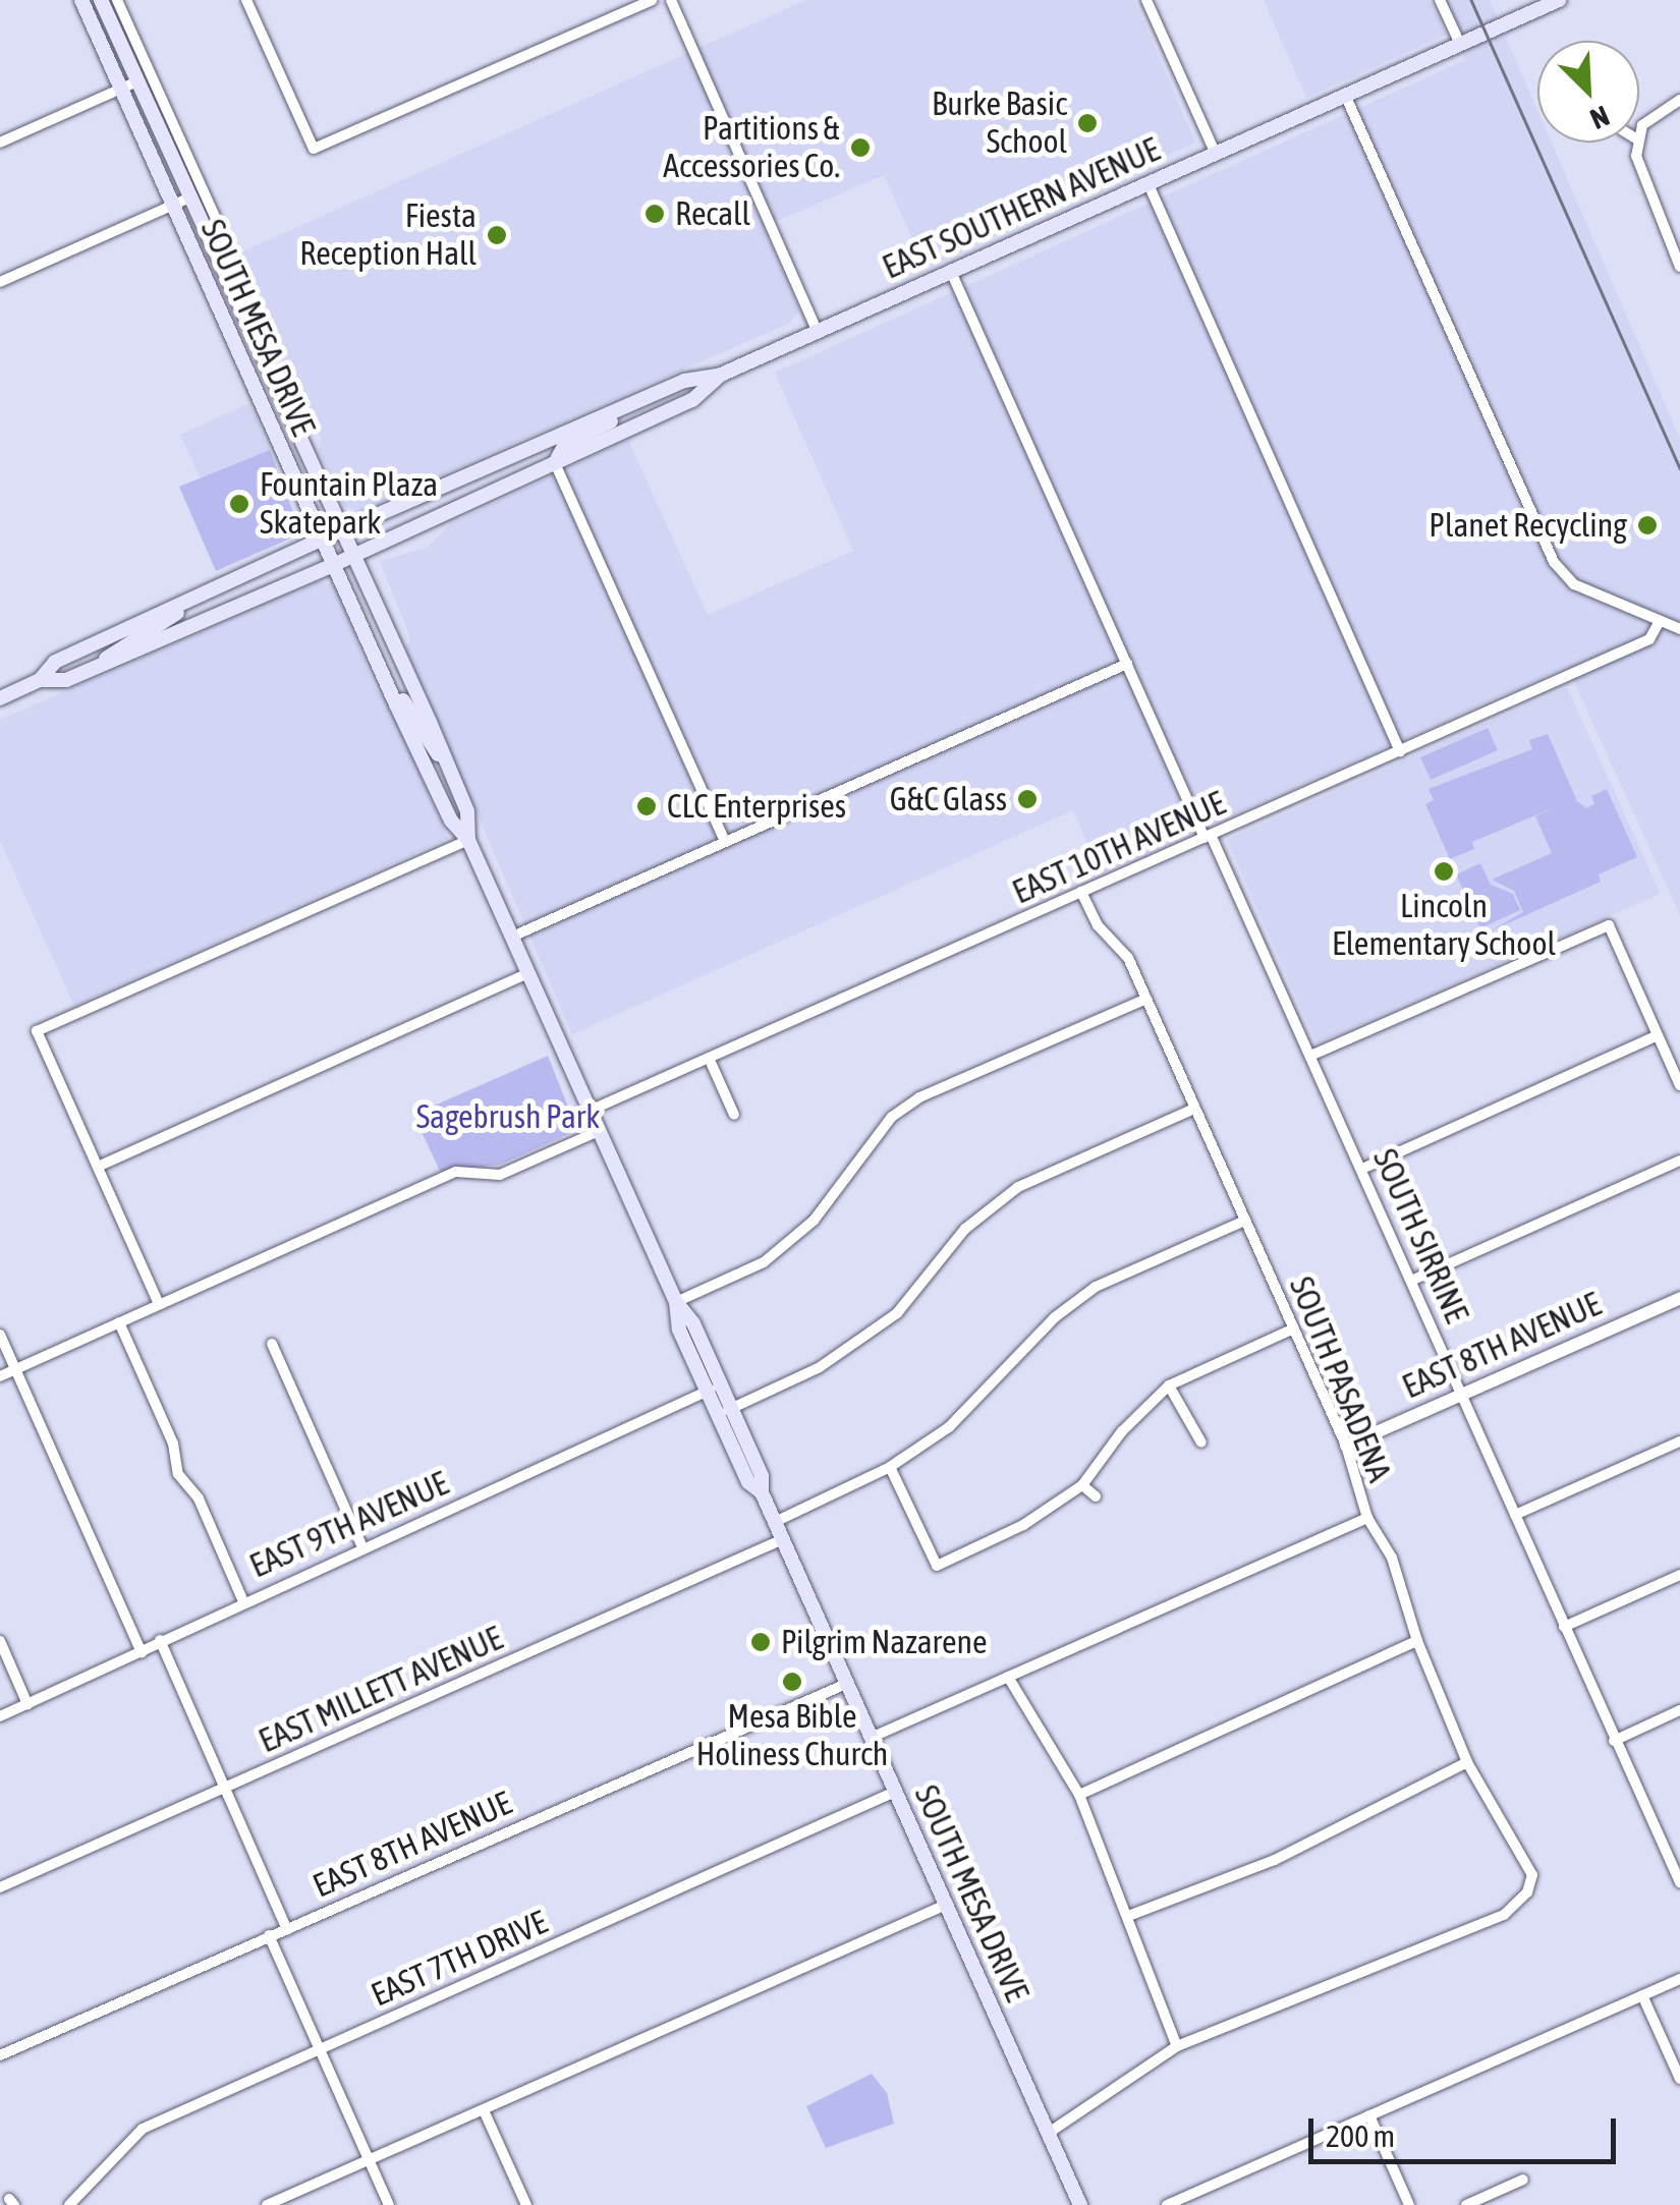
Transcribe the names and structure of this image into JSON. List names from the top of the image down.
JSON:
{
  "streets": {
    "main road": ["EAST SOUTHERN AVENUE", "SOUTH MESA DRIVE"],
    "street": [
      "EAST 10TH AVENUE",
      "SOUTH SIRRINE",
      "EAST 8TH AVENUE",
      "SOUTH PASADENA",
      "EAST 9TH AVENUE",
      "EAST MILLETT AVENUE",
      "EAST 7TH DRIVE"
    ]
  },
  "crossings": [
    ["EAST SOUTHERN AVENUE", "SOUTH MESA DRIVE"],
    ["EAST SOUTHERN AVENUE", "SOUTH SIRRINE"],
    ["SOUTH MESA DRIVE", "EAST 10TH AVENUE"],
    ["SOUTH MESA DRIVE", "EAST 8TH AVENUE"],
    ["SOUTH MESA DRIVE", "EAST 9TH AVENUE"],
    ["SOUTH MESA DRIVE", "EAST MILLETT AVENUE"],
    ["SOUTH MESA DRIVE", "EAST 7TH DRIVE"],
    ["EAST 10TH AVENUE", "SOUTH SIRRINE"],
    ["EAST 10TH AVENUE", "SOUTH PASADENA"],
    ["SOUTH SIRRINE", "EAST 8TH AVENUE"],
    ["EAST 8TH AVENUE", "SOUTH PASADENA"]
  ],
  "parks": ["Sagebrush Park"],
  "places": [
    "Burke Basic School",
    "Partitions & Accessories Co.",
    "Recall",
    "Fiesta Reception Hall",
    "Fountain Plaza Skatepark",
    "Planet Recycling",
    "G&C Glass",
    "CLC Enterprises",
    "Lincoln Elementary School",
    "Pilgrim Nazarene",
    "Mesa Bible Holiness Church"
  ],
  "scale_bar": "200 m",
  "north": "bottom right"
}
